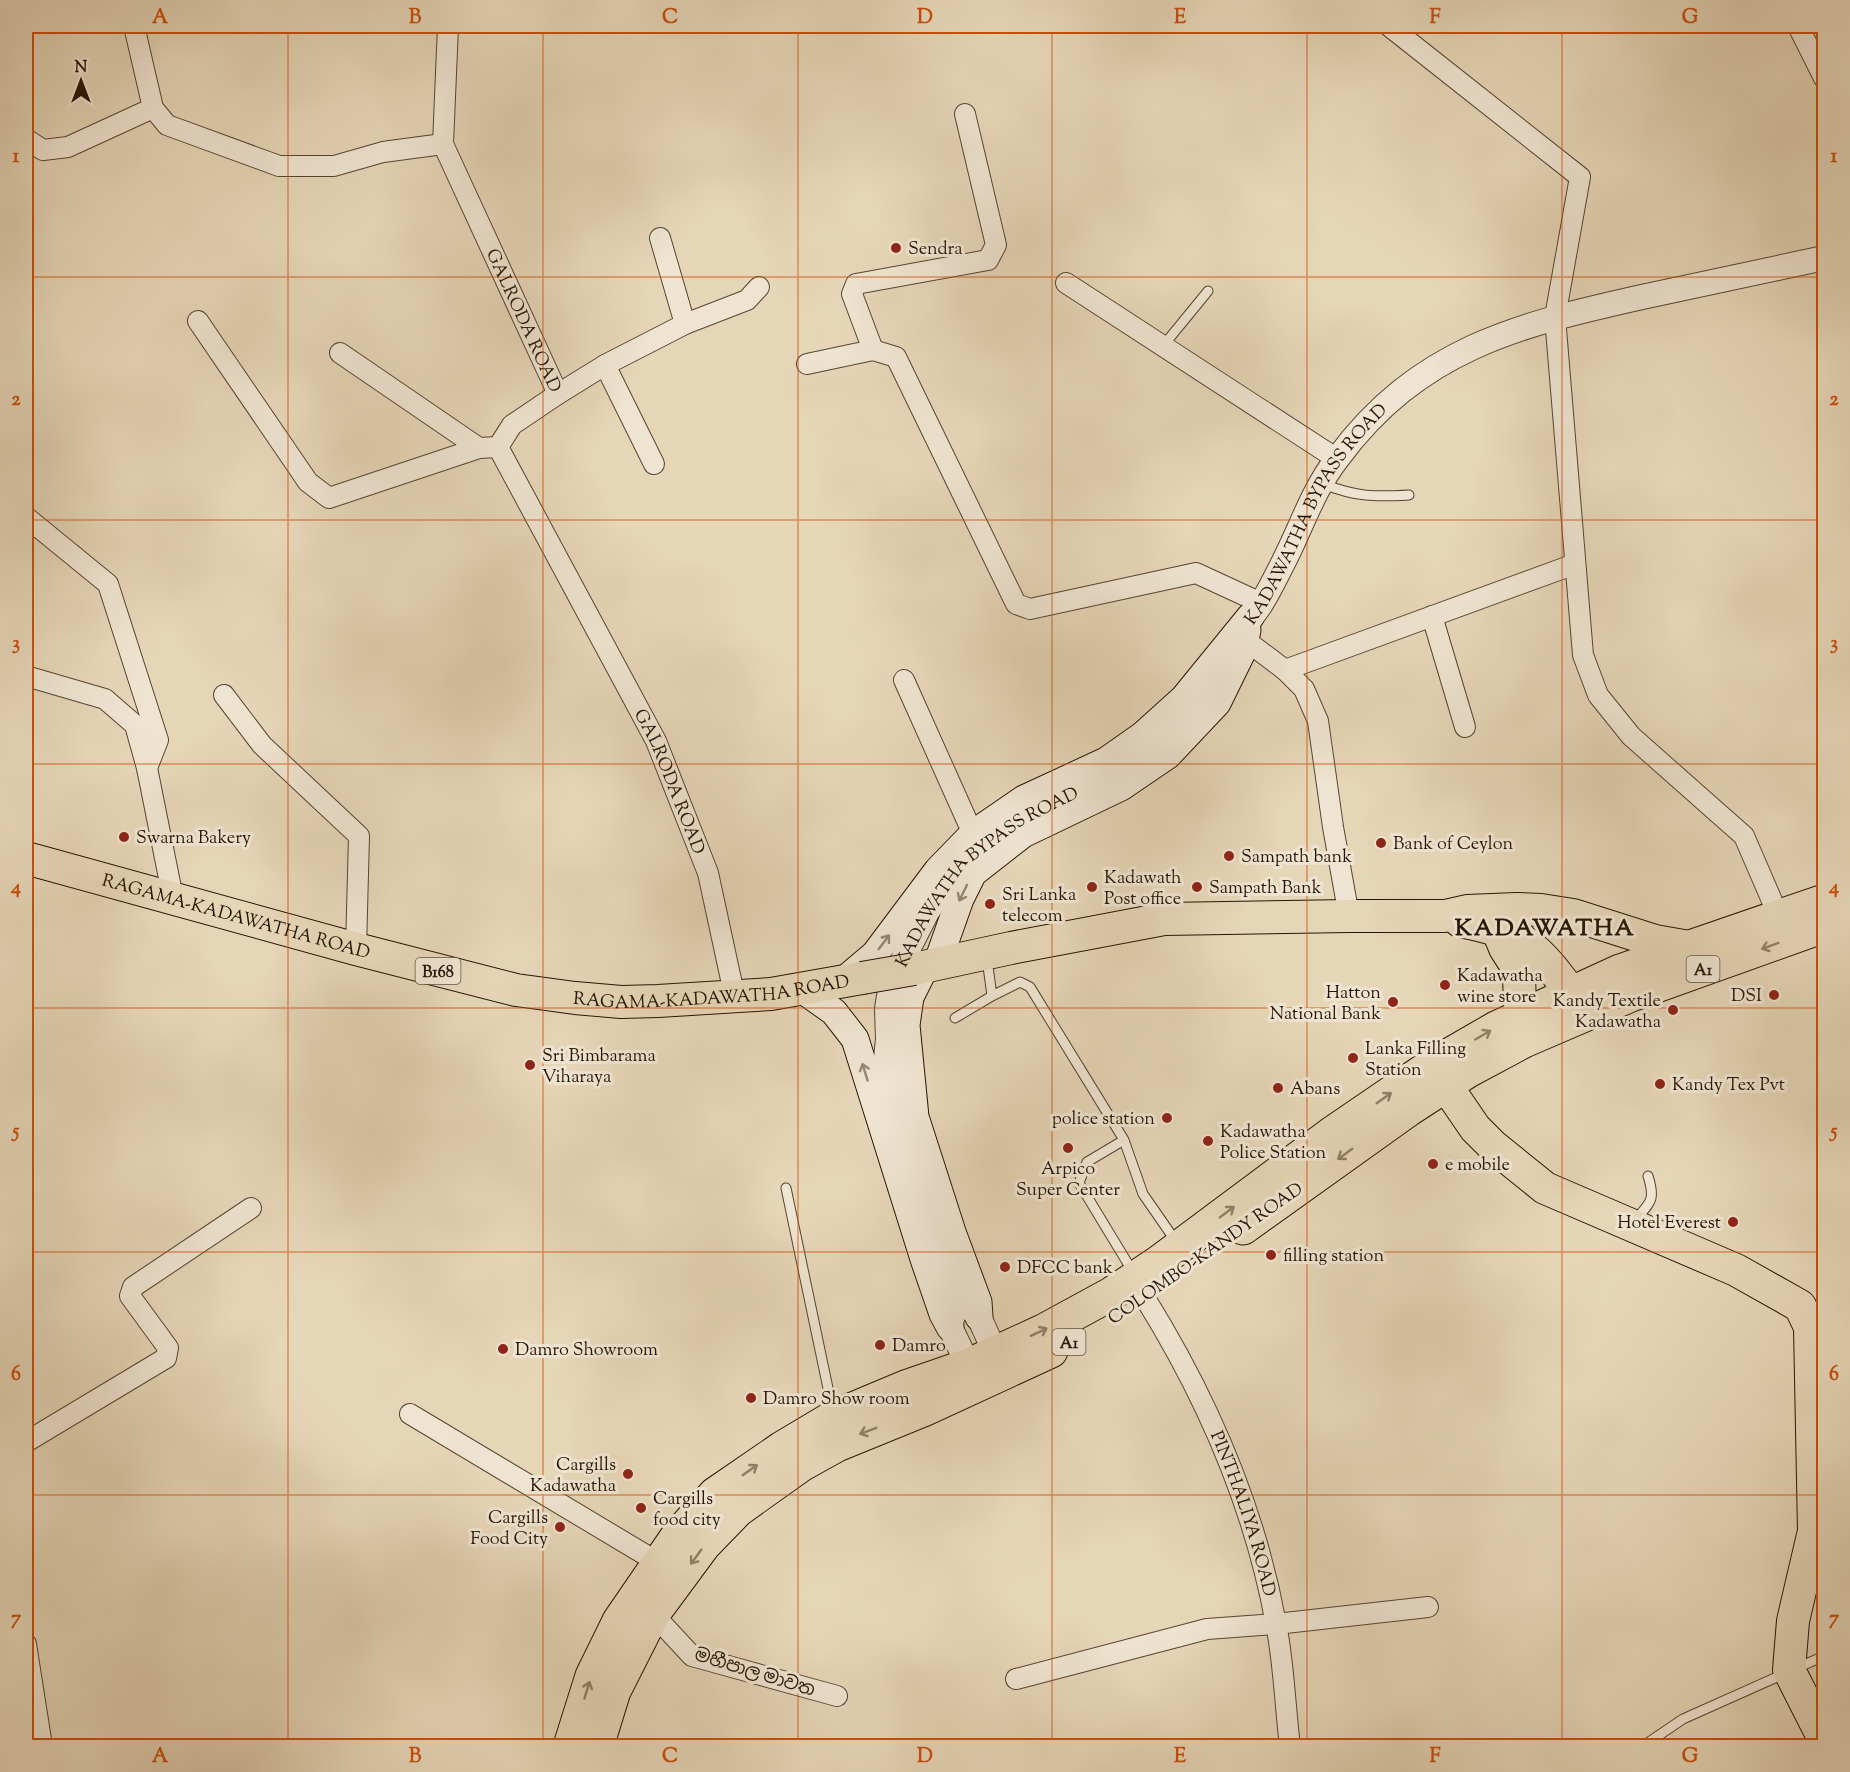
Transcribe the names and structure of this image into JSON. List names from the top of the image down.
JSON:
{
  "streets": {
    "highway": ["A1", "COLOMBO-KANDY ROAD"],
    "main road": ["RAGAMA-KADAWATHA ROAD", "B168"],
    "street": [
      "GALRODA ROAD",
      "KADAWATHA BYPASS ROAD",
      "PINTHALIYA ROAD",
      "මහීපාල මාවත"
    ]
  },
  "crossings": [
    ["GALRODA ROAD", "RAGAMA-KADAWATHA ROAD"],
    ["KADAWATHA BYPASS ROAD", "COLOMBO-KANDY ROAD"],
    ["RAGAMA-KADAWATHA ROAD", "B168"],
    ["B168", "COLOMBO-KANDY ROAD"],
    ["COLOMBO-KANDY ROAD", "PINTHALIYA ROAD"],
    ["COLOMBO-KANDY ROAD", "මහීපාල මාවත"]
  ],
  "districts": ["KADAWATHA"],
  "places": [
    "Sendra",
    "Swarna Bakery",
    "Bank of Ceylon",
    "Sampath bank",
    "Kadawath Post office",
    "Sampath Bank",
    "Sri Lanka telecom",
    "Kadawatha wine store",
    "DSI",
    "Hatton National Bank",
    "Kandy Textile Kadawatha",
    "Lanka Filling Station",
    "Sri Bimbarama Viharaya",
    "Kandy Tex Pvt",
    "Abans",
    "police station",
    "Kadawatha Police Station",
    "Arpico Super Center",
    "e mobile",
    "Hotel Everest",
    "filling station",
    "DFCC bank",
    "Damro",
    "Damro Showroom",
    "Damro Show room",
    "Cargills Kadawatha",
    "Cargills food city",
    "Cargills Food City"
  ],
  "north": "top",
  "grid": {
    "columns": [
      "A",
      "B",
      "C",
      "D",
      "E",
      "F",
      "G"
    ],
    "rows": [
      "1",
      "2",
      "3",
      "4",
      "5",
      "6",
      "7"
    ]
  }
}
